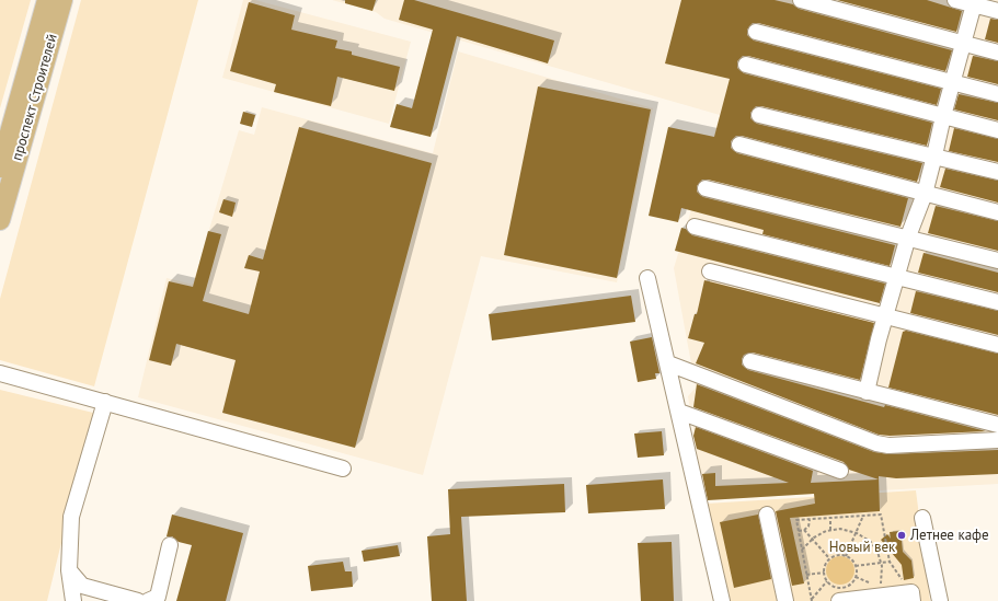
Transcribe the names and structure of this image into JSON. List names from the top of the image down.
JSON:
{
  "streets": {
    "main road": ["проспект Строителей"]
  },
  "parks": ["Новый век"],
  "places": ["Летнее кафе"]
}
